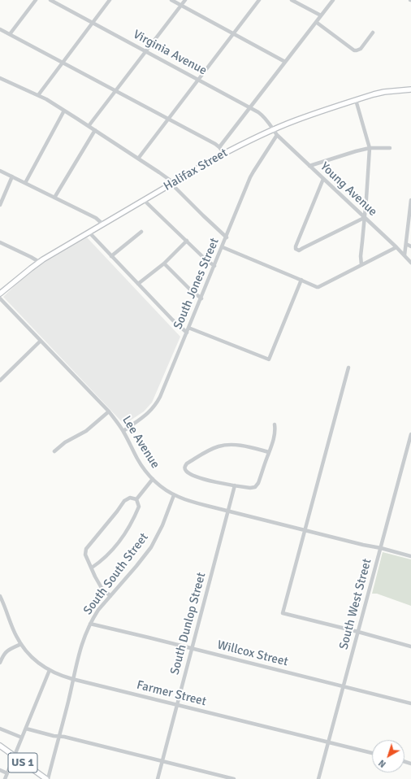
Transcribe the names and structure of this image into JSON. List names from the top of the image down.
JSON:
{
  "streets": {
    "main road": ["Halifax Street", "US 1"],
    "street": [
      "Virginia Avenue",
      "Young Avenue",
      "South Jones Street",
      "Lee Avenue",
      "South South Street",
      "South West Street",
      "South Dunlop Street",
      "Willcox Street",
      "Farmer Street"
    ]
  },
  "crossings": [
    ["Virginia Avenue", "Halifax Street"],
    ["Virginia Avenue", "Young Avenue"],
    ["Halifax Street", "Young Avenue"],
    ["Young Avenue", "South Jones Street"],
    ["South Jones Street", "Lee Avenue"],
    ["Lee Avenue", "South South Street"],
    ["Lee Avenue", "South West Street"],
    ["Lee Avenue", "South Dunlop Street"],
    ["South South Street", "Willcox Street"],
    ["South South Street", "Farmer Street"],
    ["South South Street", "US 1"],
    ["South West Street", "Willcox Street"],
    ["South West Street", "Farmer Street"],
    ["South Dunlop Street", "Willcox Street"],
    ["South Dunlop Street", "Farmer Street"]
  ],
  "north": "bottom left"
}
